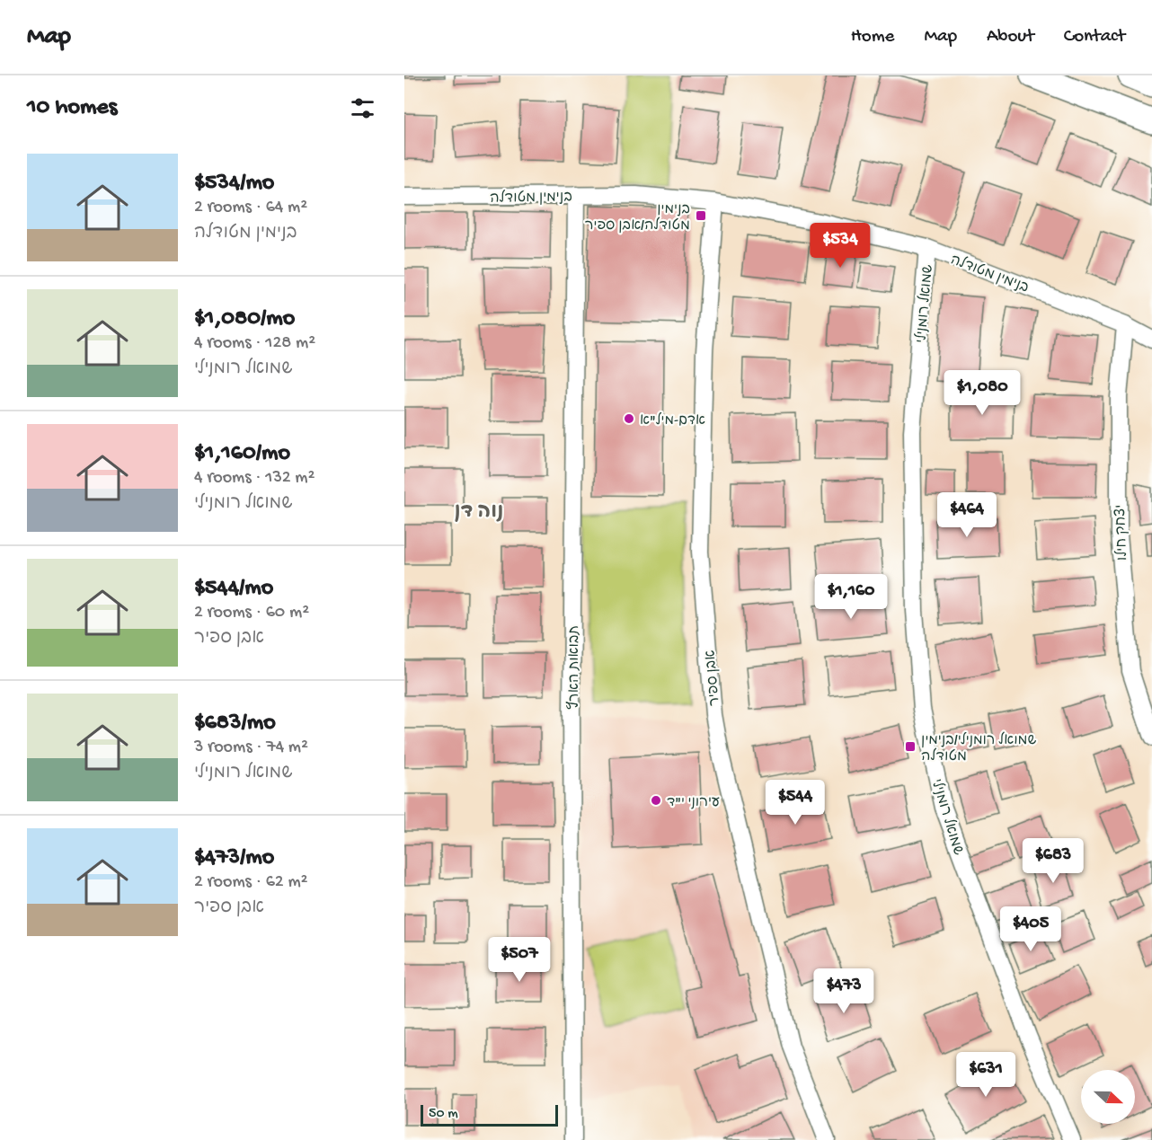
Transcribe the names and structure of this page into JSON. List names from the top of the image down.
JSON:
{
  "streets": {
    "street": [
      "בנימין מטודלה",
      "שמואל רומנילי",
      "יצחק חילו",
      "תבואות הארץ",
      "אבן ספיר"
    ]
  },
  "crossings": [
    ["בנימין מטודלה", "שמואל רומנילי"],
    ["בנימין מטודלה", "יצחק חילו"],
    ["בנימין מטודלה", "תבואות הארץ"],
    ["בנימין מטודלה", "אבן ספיר"]
  ],
  "districts": ["נוה דן"],
  "places": {
    "transit": ["בנימין מטודלה/אבן ספיר", "שמואל רומנילי/בנימין מטודלה"],
    "other": ["אדם-מיל\"א", "עירוני י\"ד"]
  },
  "scale_bar": "50 m",
  "north": "right",
  "page": {
    "header": "Map",
    "nav": [
      "Home",
      "Map",
      "About",
      "Contact"
    ],
    "heading": "10 homes",
    "list": [
      {
        "name": "$534/mo",
        "note": "2 rooms · 64 m² · בנימין מטודלה"
      },
      {
        "name": "$1,080/mo",
        "note": "4 rooms · 128 m² · שמואל רומנילי"
      },
      {
        "name": "$1,160/mo",
        "note": "4 rooms · 132 m² · שמואל רומנילי"
      },
      {
        "name": "$544/mo",
        "note": "2 rooms · 60 m² · אבן ספיר"
      },
      {
        "name": "$683/mo",
        "note": "3 rooms · 74 m² · שמואל רומנילי"
      },
      {
        "name": "$473/mo",
        "note": "2 rooms · 62 m² · אבן ספיר"
      }
    ],
    "price": [
      "$534",
      "$1,080",
      "$464",
      "$1,160",
      "$544",
      "$683",
      "$405",
      "$507",
      "$473",
      "$631"
    ],
    "scale": "50 m"
  }
}
